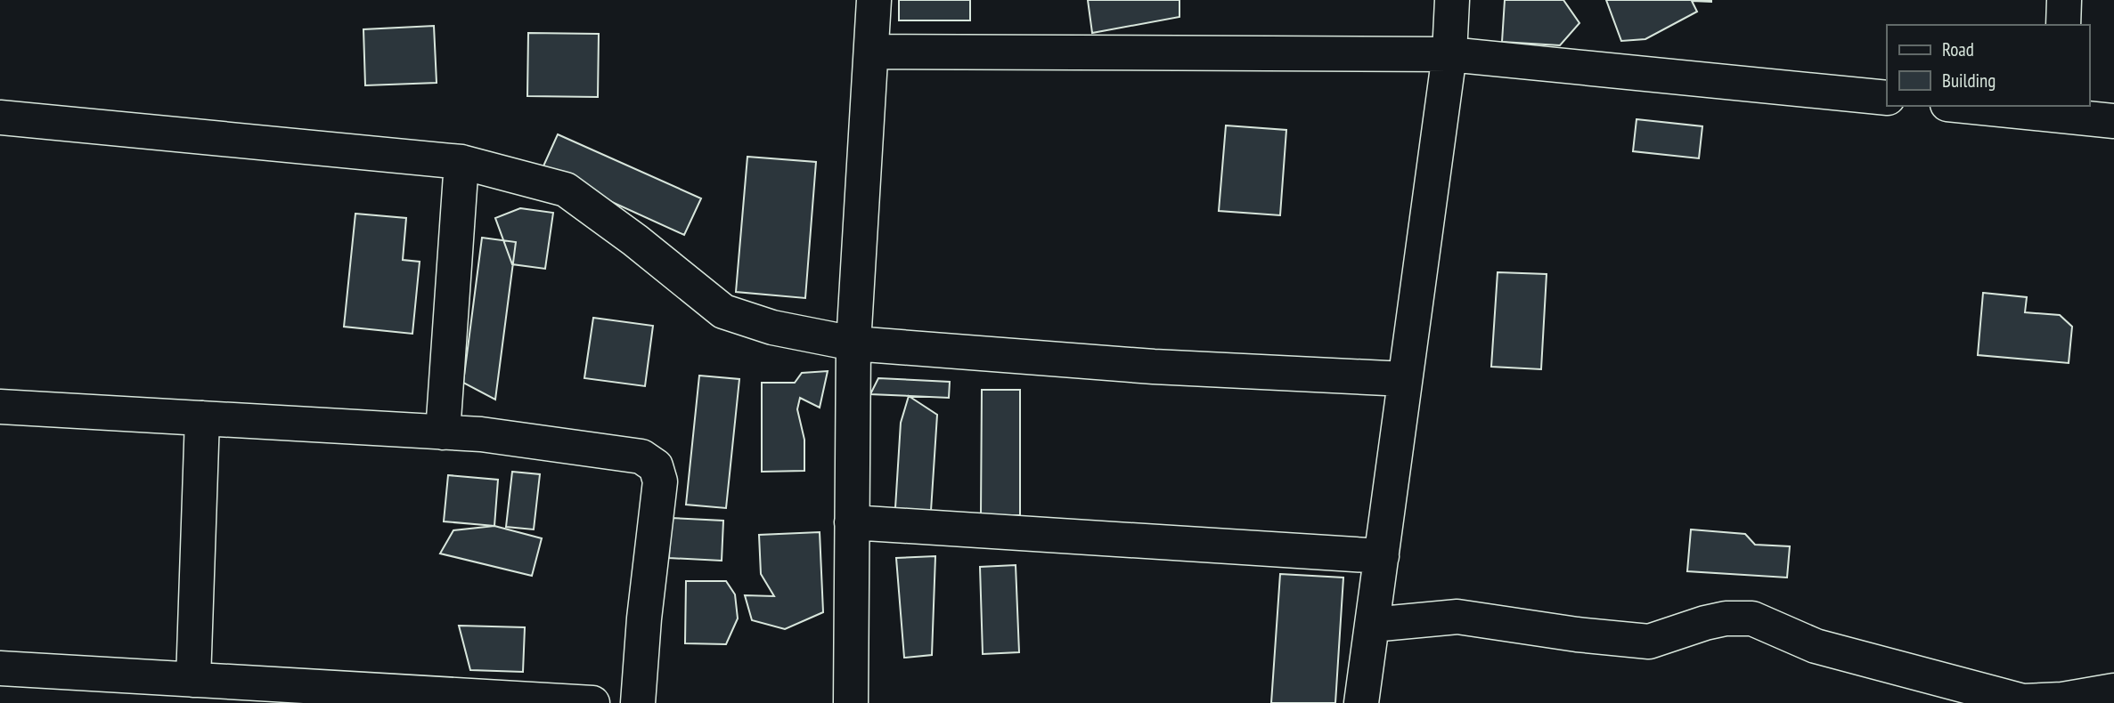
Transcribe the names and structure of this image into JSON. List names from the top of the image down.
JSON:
{
  "legend": ["Road", "Building"]
}
